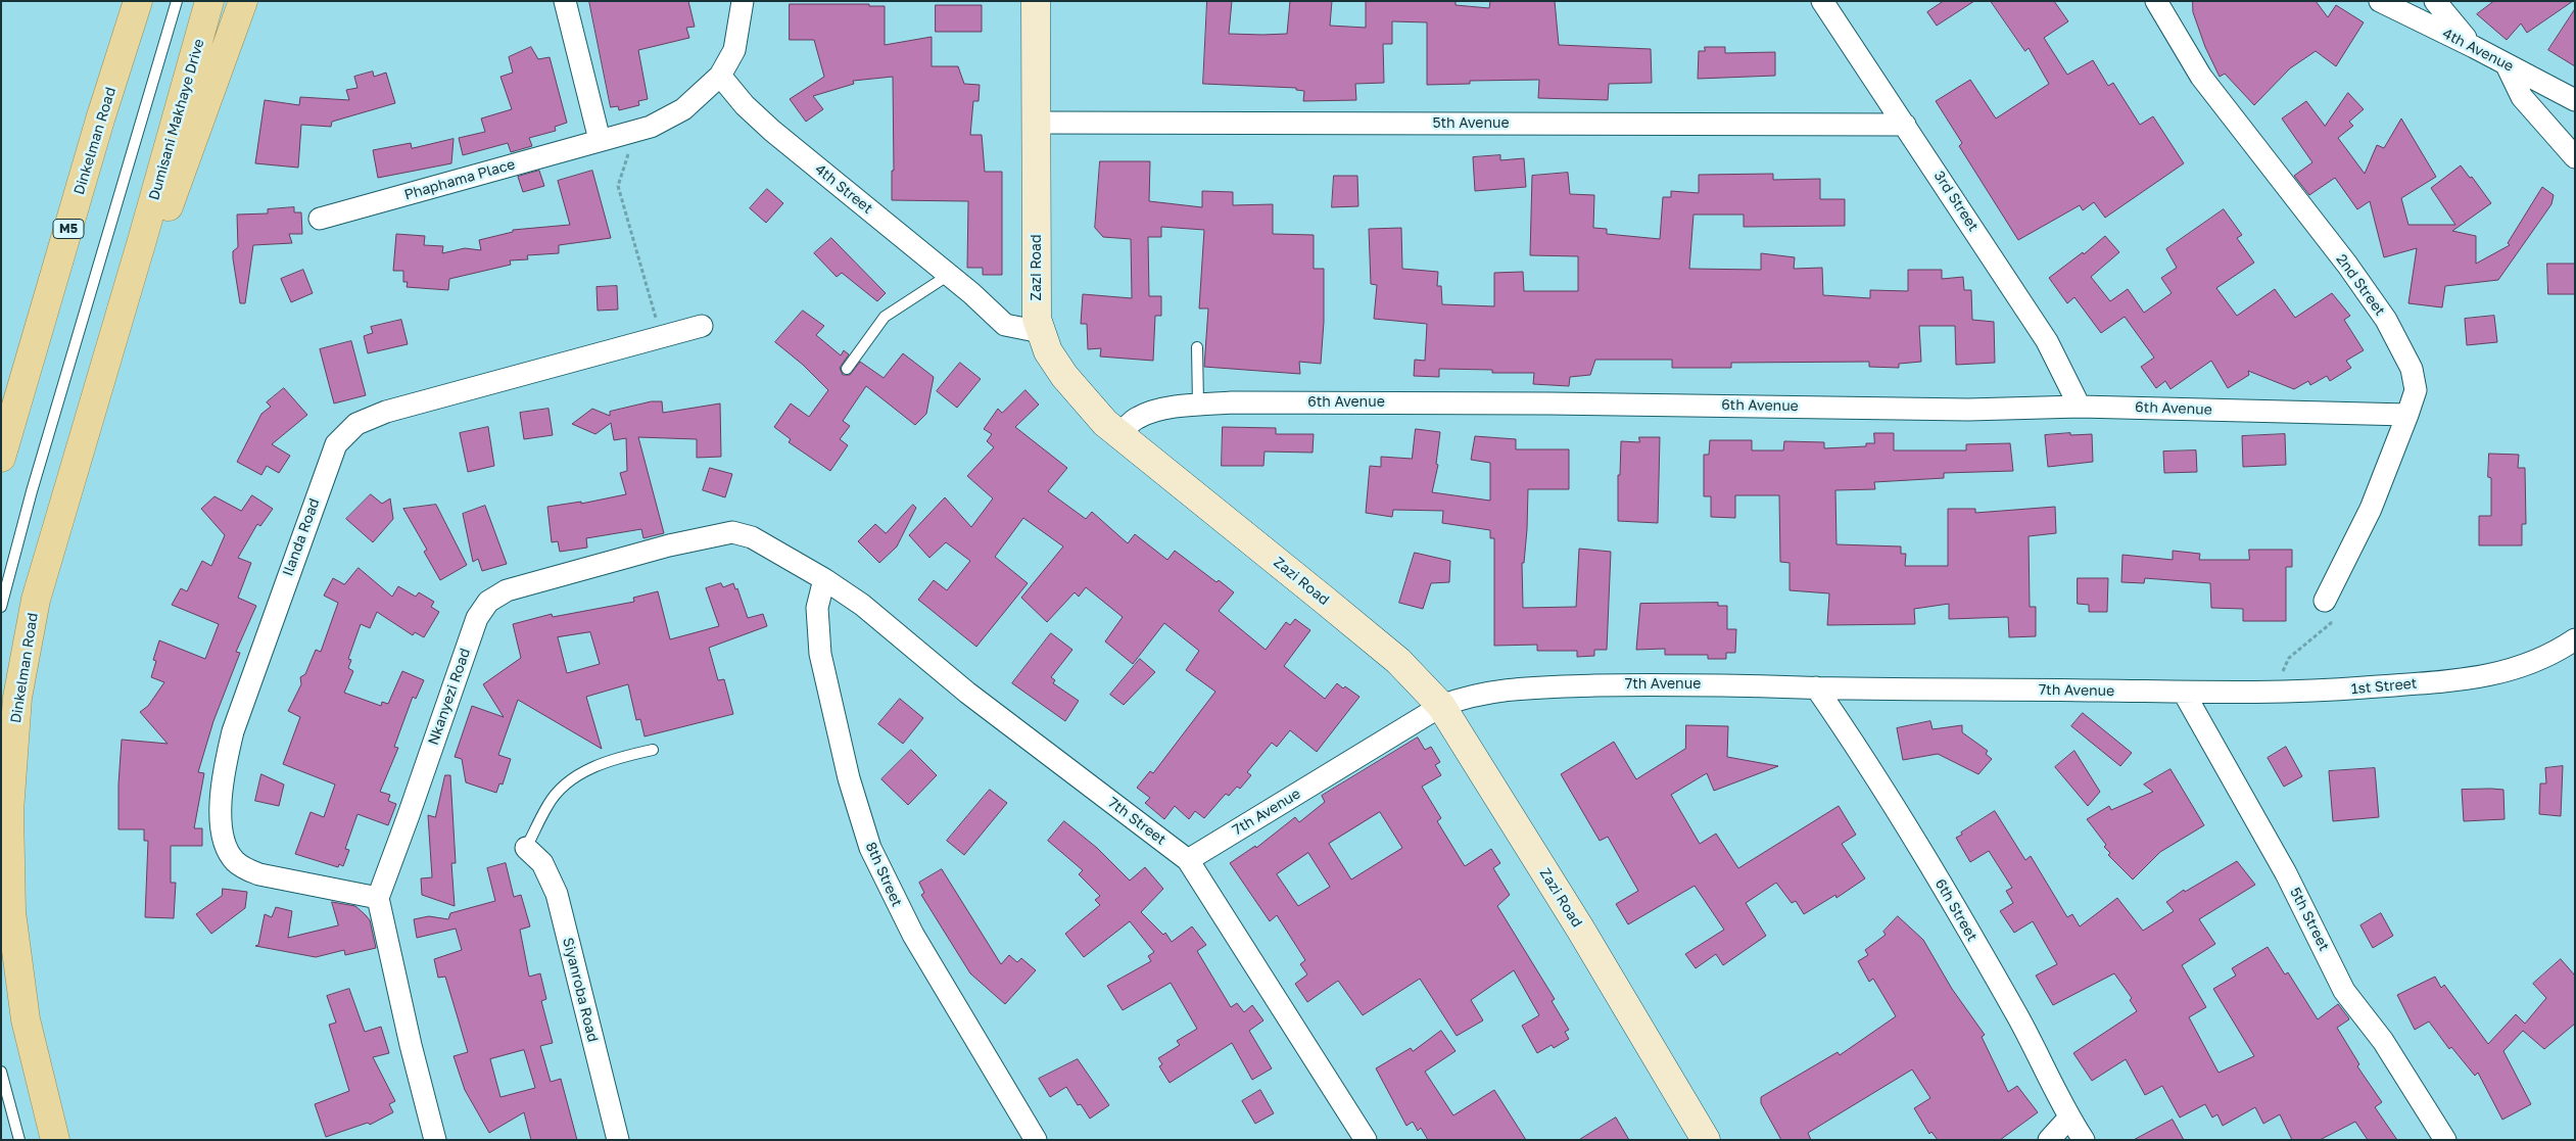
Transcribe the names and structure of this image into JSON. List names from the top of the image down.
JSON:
{
  "streets": {
    "main road": ["Dumisani Makhaye Drive", "Dinkelman Road", "M5"],
    "street": [
      "4th Avenue",
      "5th Avenue",
      "Phaphama Place",
      "4th Street",
      "3rd Street",
      "Zazi Road",
      "2nd Street",
      "6th Avenue",
      "Ilanda Road",
      "7th Avenue",
      "1st Street",
      "Nkanyezi Road",
      "7th Street",
      "8th Street",
      "6th Street",
      "5th Street",
      "Siyanroba Road"
    ]
  },
  "crossings": [
    ["Dumisani Makhaye Drive", "Dinkelman Road"],
    ["5th Avenue", "3rd Street"],
    ["5th Avenue", "Zazi Road"],
    ["Phaphama Place", "4th Street"],
    ["4th Street", "Zazi Road"],
    ["3rd Street", "6th Avenue"],
    ["Zazi Road", "6th Avenue"],
    ["Zazi Road", "7th Avenue"],
    ["2nd Street", "6th Avenue"],
    ["Ilanda Road", "Nkanyezi Road"],
    ["7th Avenue", "1st Street"],
    ["7th Avenue", "7th Street"],
    ["7th Avenue", "6th Street"],
    ["7th Avenue", "5th Street"],
    ["1st Street", "5th Street"],
    ["Nkanyezi Road", "7th Street"],
    ["Nkanyezi Road", "8th Street"],
    ["7th Street", "8th Street"]
  ]
}
